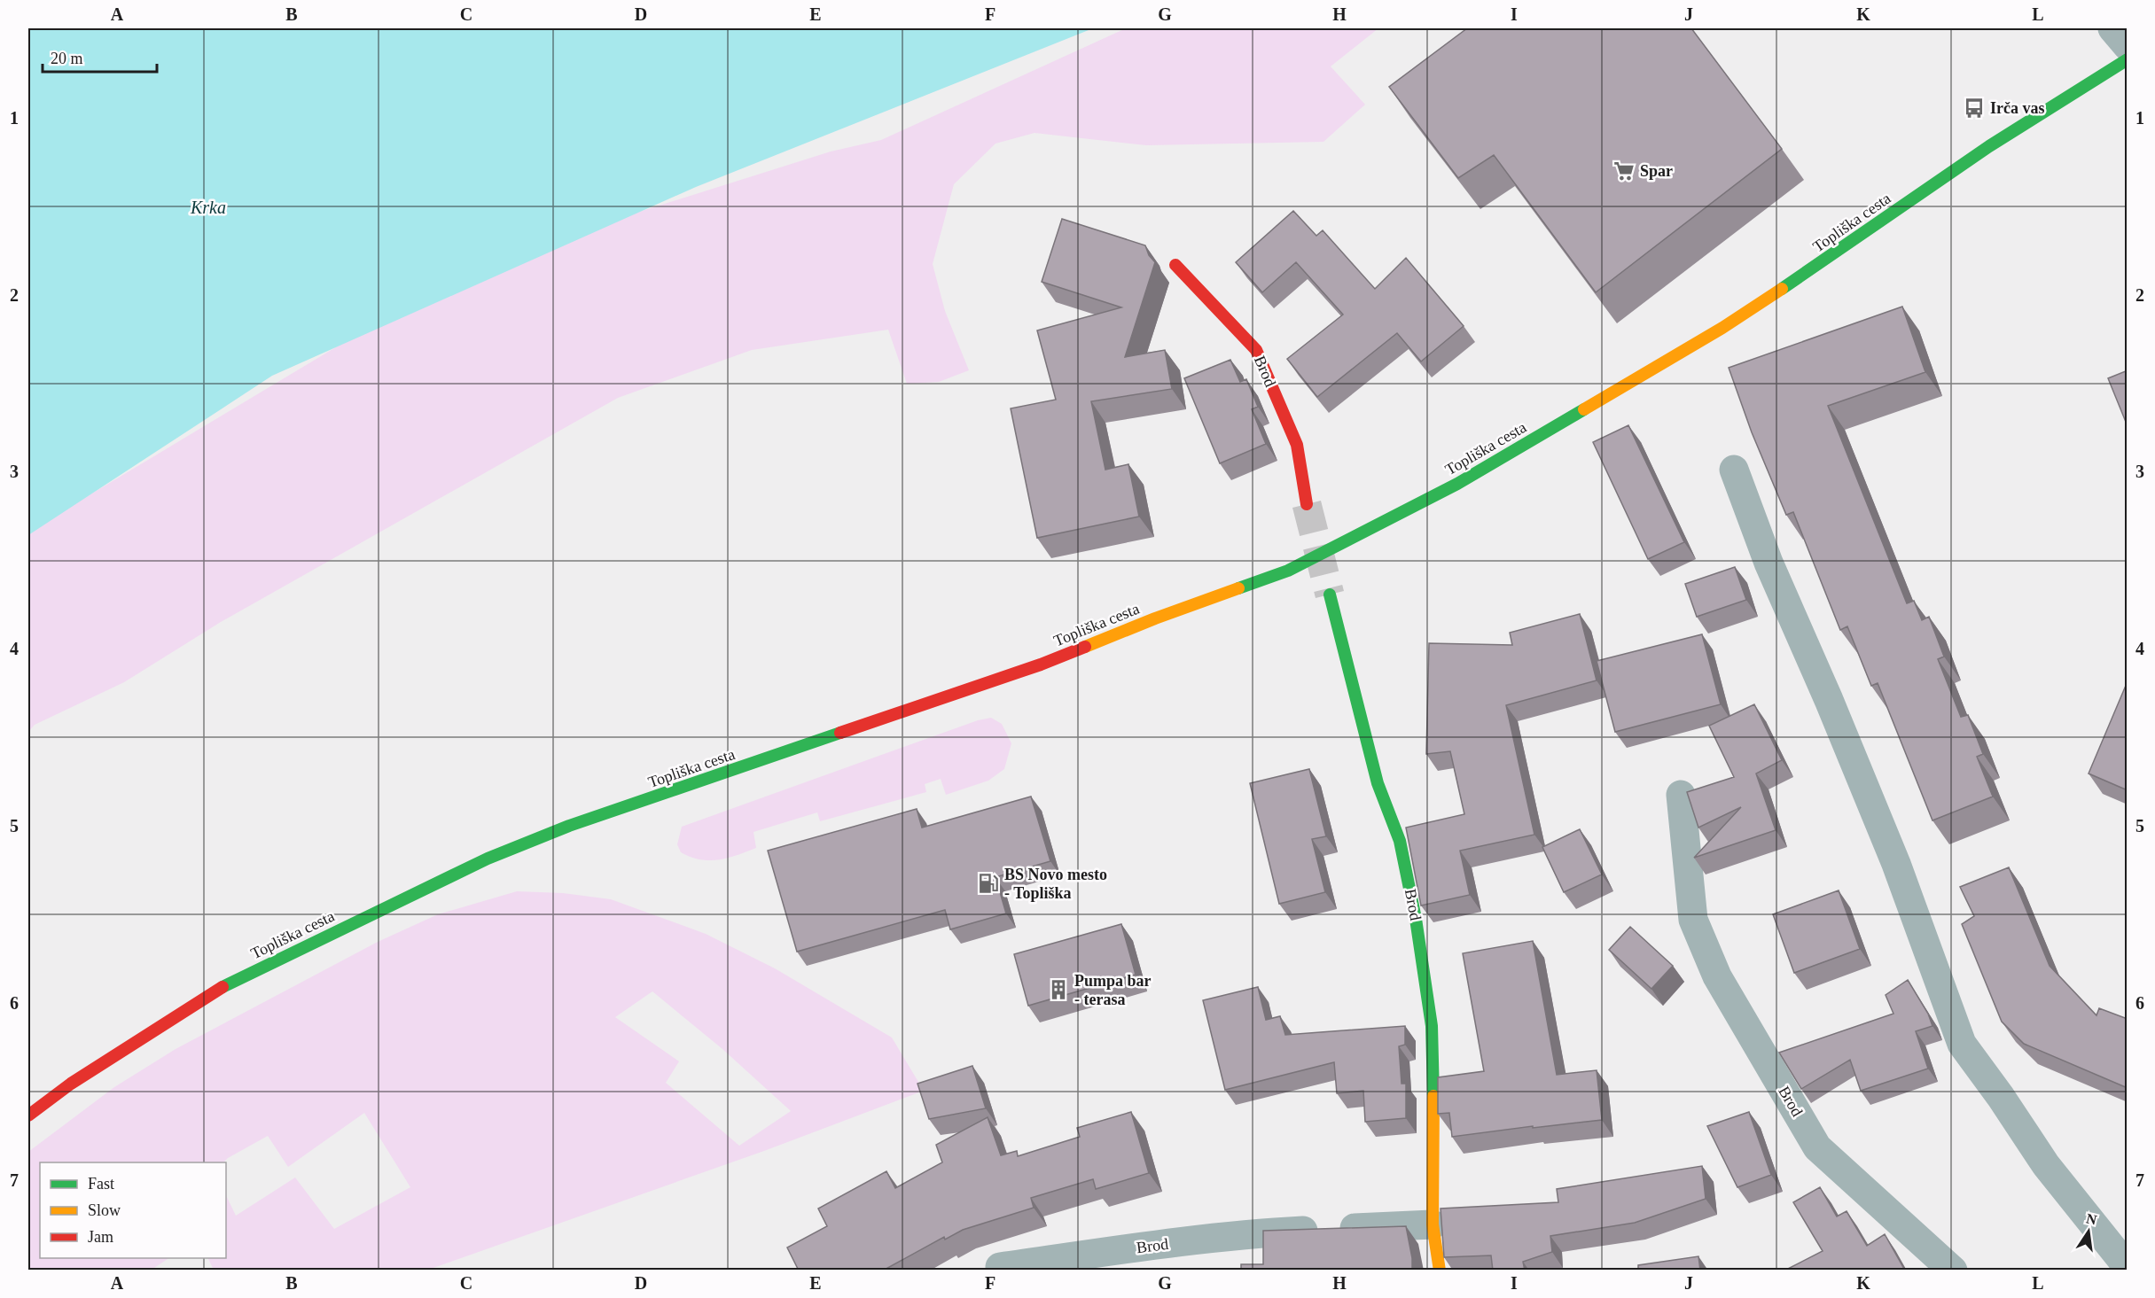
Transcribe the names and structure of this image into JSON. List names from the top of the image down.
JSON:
{
  "streets": {
    "main road": ["Topliška cesta", "Brod"]
  },
  "water": ["Krka"],
  "places": {
    "bus stop": ["Irča vas"],
    "supermarket": ["Spar"],
    "fuel station": ["BS Novo mesto - Topliška"],
    "building": ["Pumpa bar - terasa"]
  },
  "legend": ["Fast", "Slow", "Jam"],
  "scale_bar": "20 m",
  "north": "top",
  "grid": {
    "columns": [
      "A",
      "B",
      "C",
      "D",
      "E",
      "F",
      "G",
      "H",
      "I",
      "J",
      "K",
      "L"
    ],
    "rows": [
      "1",
      "2",
      "3",
      "4",
      "5",
      "6",
      "7"
    ]
  }
}
